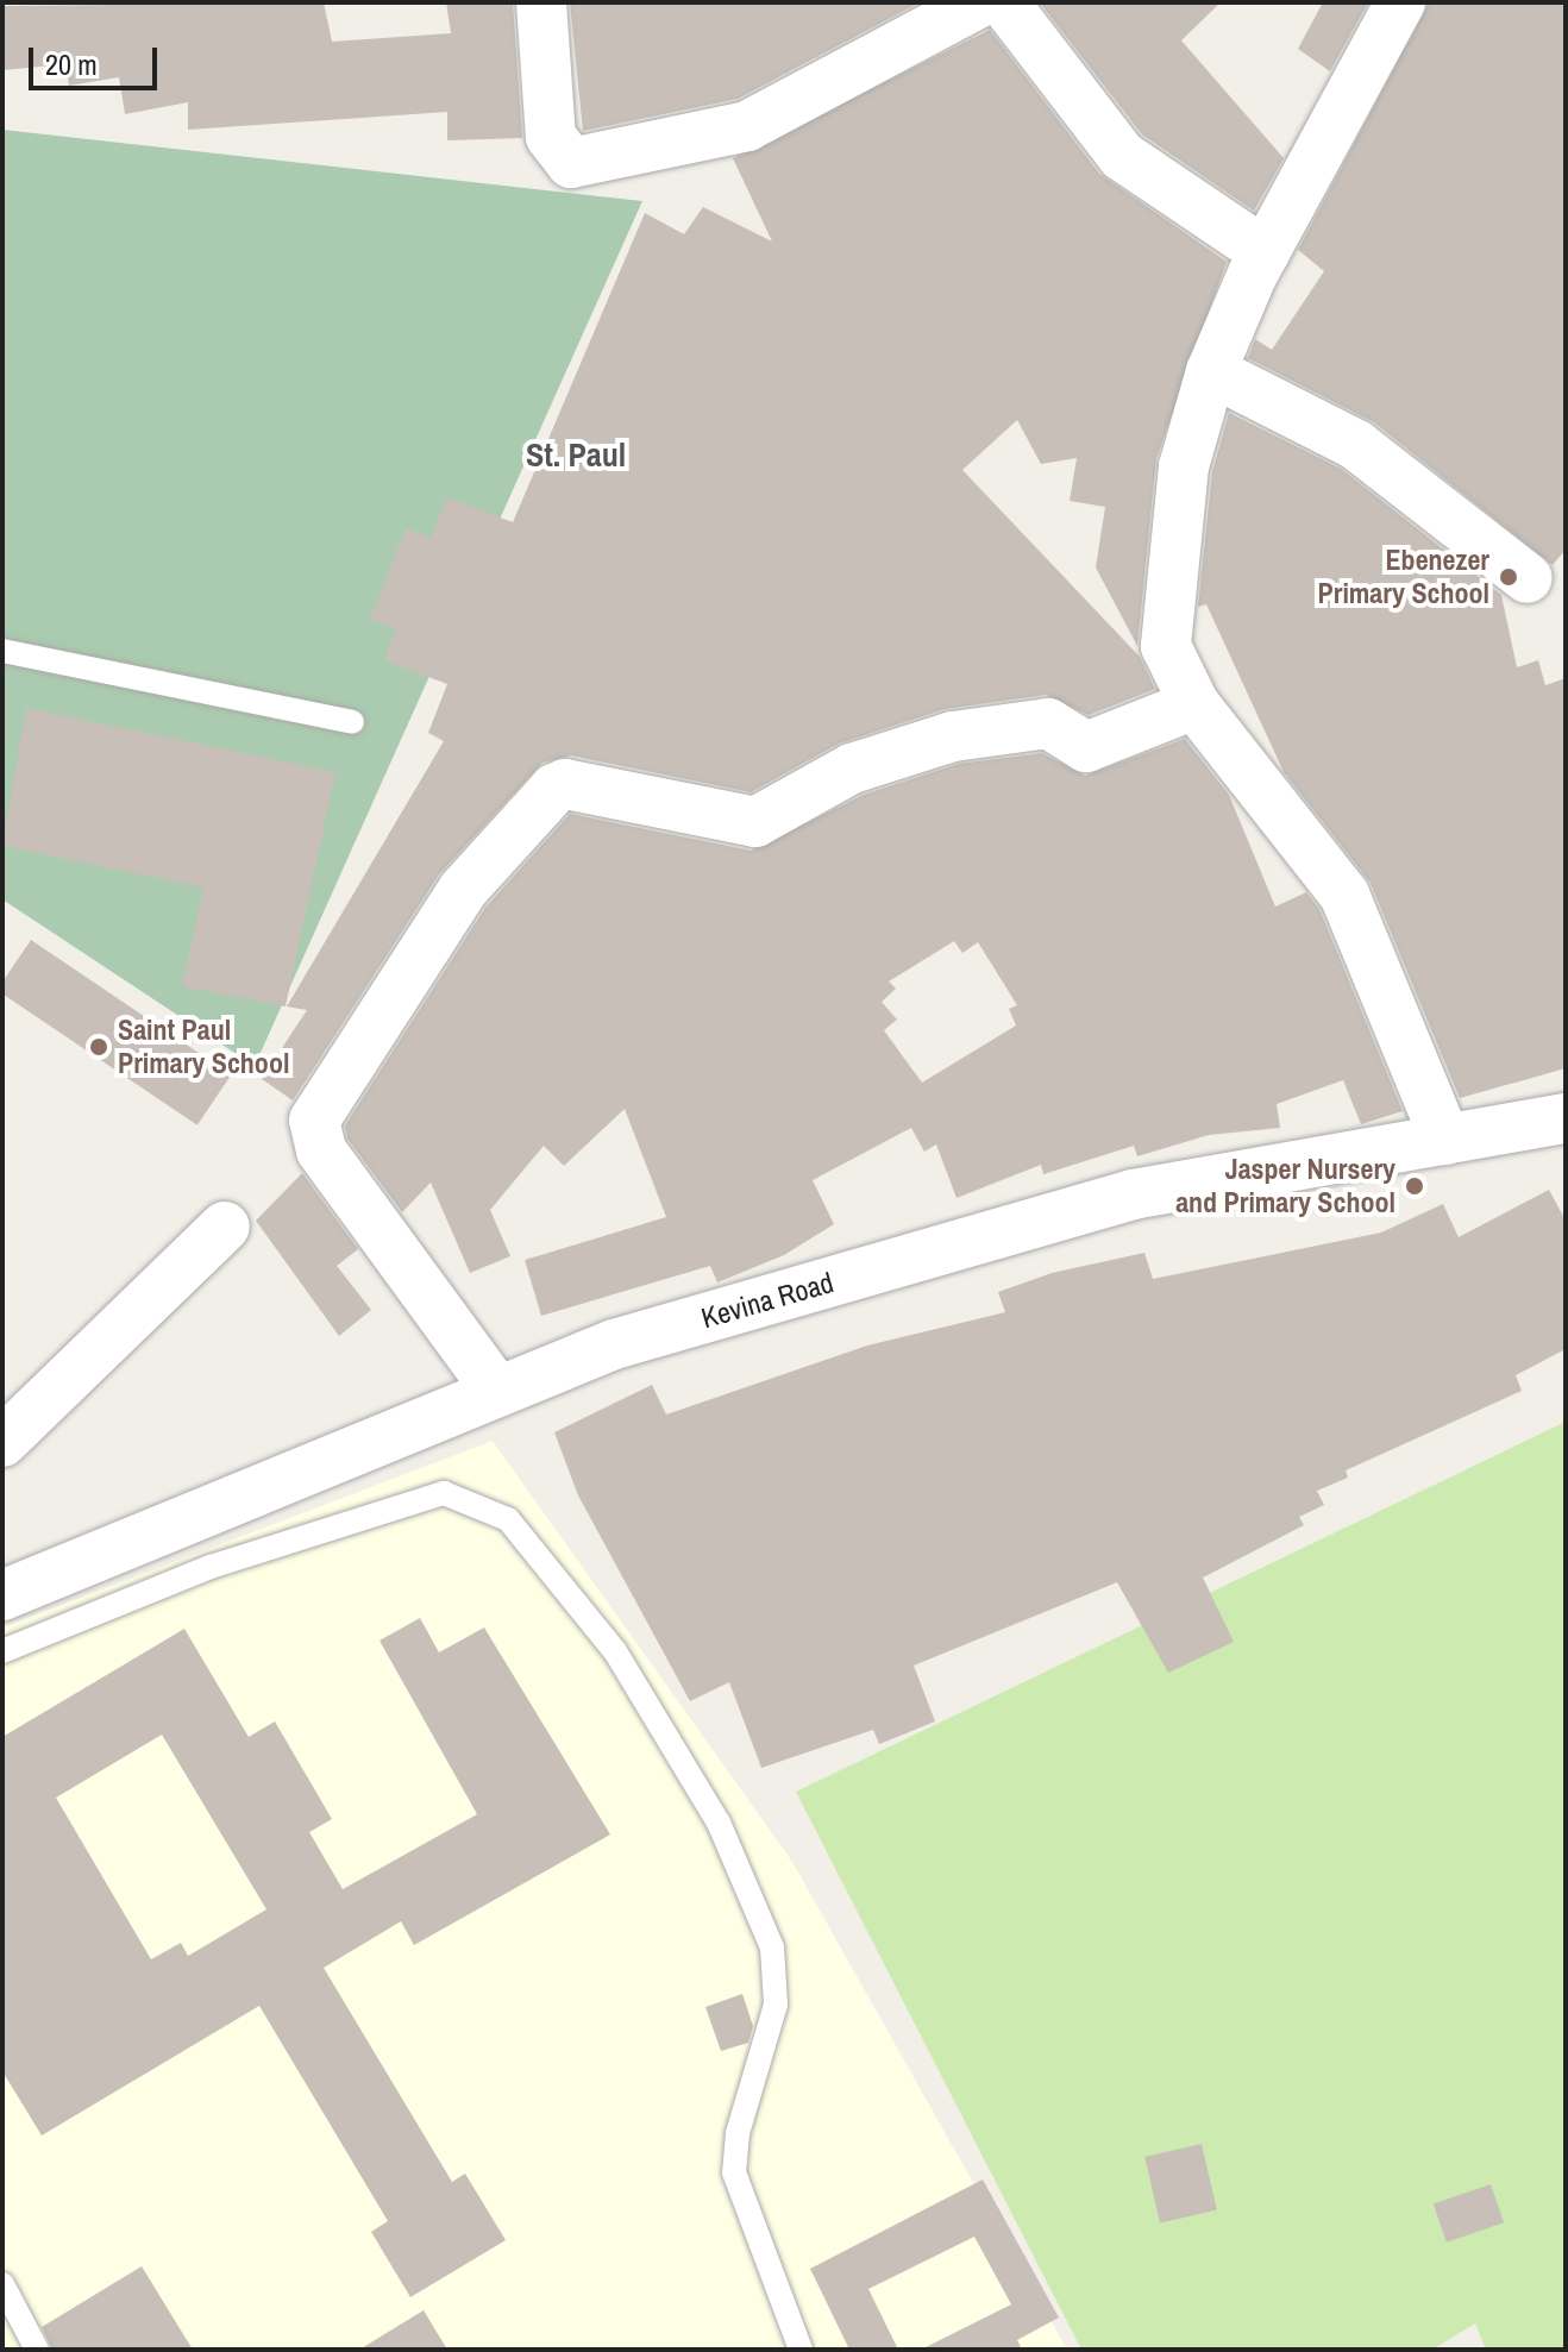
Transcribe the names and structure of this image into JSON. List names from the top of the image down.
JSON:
{
  "streets": {
    "street": ["Kevina Road"]
  },
  "districts": ["St. Paul"],
  "places": ["Ebenezer Primary School", "Saint Paul Primary School", "Jasper Nursery and Primary School"],
  "scale_bar": "20 m"
}
